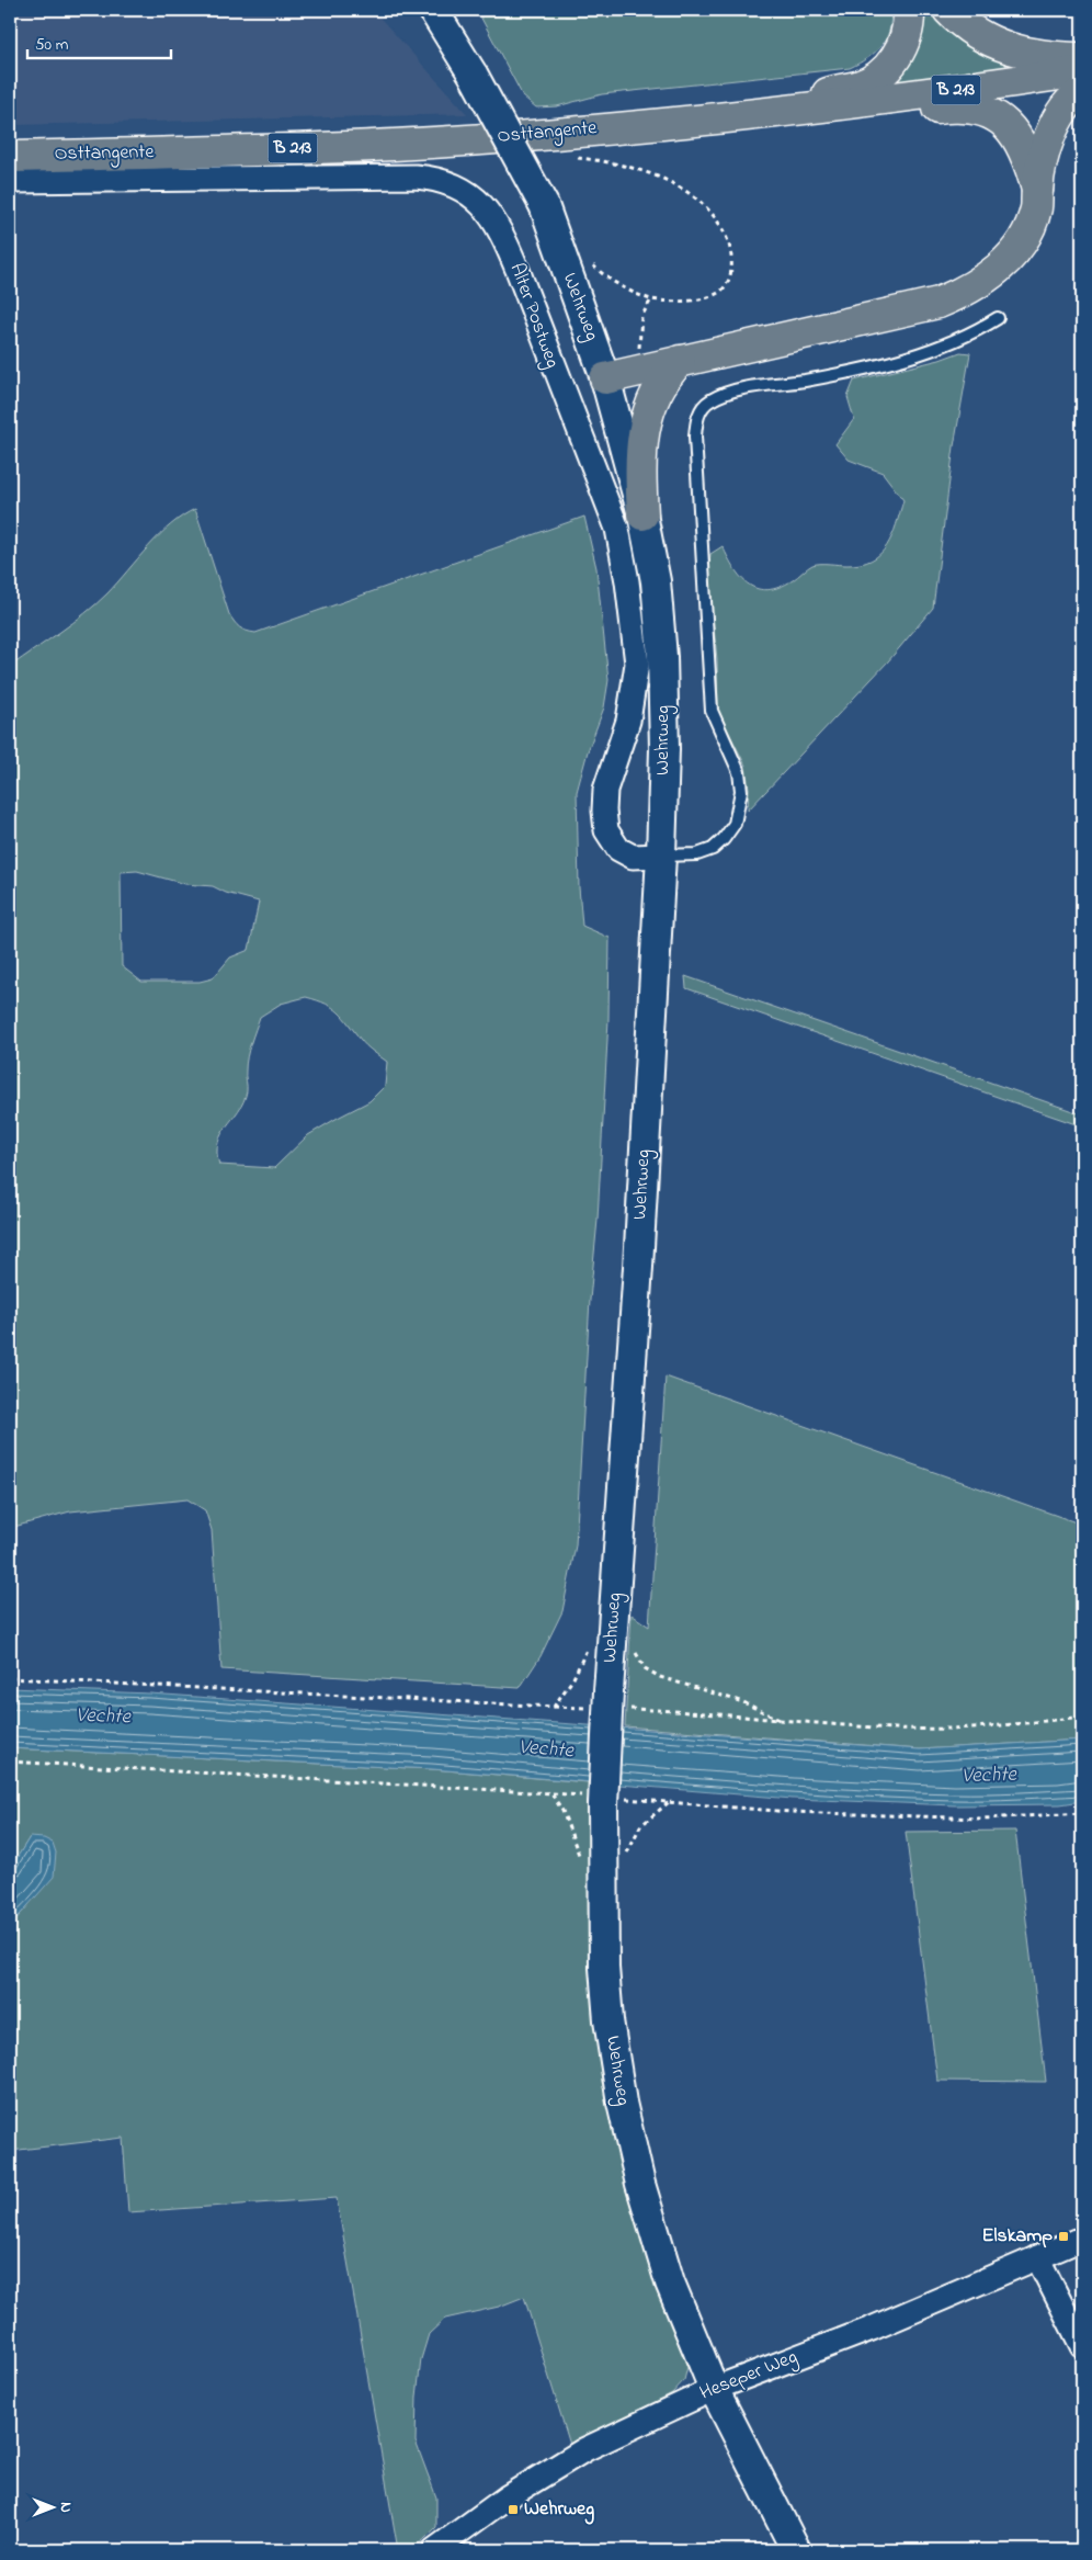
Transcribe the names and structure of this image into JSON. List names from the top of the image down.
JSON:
{
  "streets": {
    "main road": ["B 213", "Osttangente"],
    "street": ["Wehrweg", "Alter Postweg", "Heseper Weg"]
  },
  "crossings": [
    ["Wehrweg", "Alter Postweg"],
    ["Wehrweg", "Heseper Weg"]
  ],
  "water": ["Vechte"],
  "places": {
    "transit": ["Elskamp", "Wehrweg"]
  },
  "scale_bar": "50 m",
  "north": "right"
}
